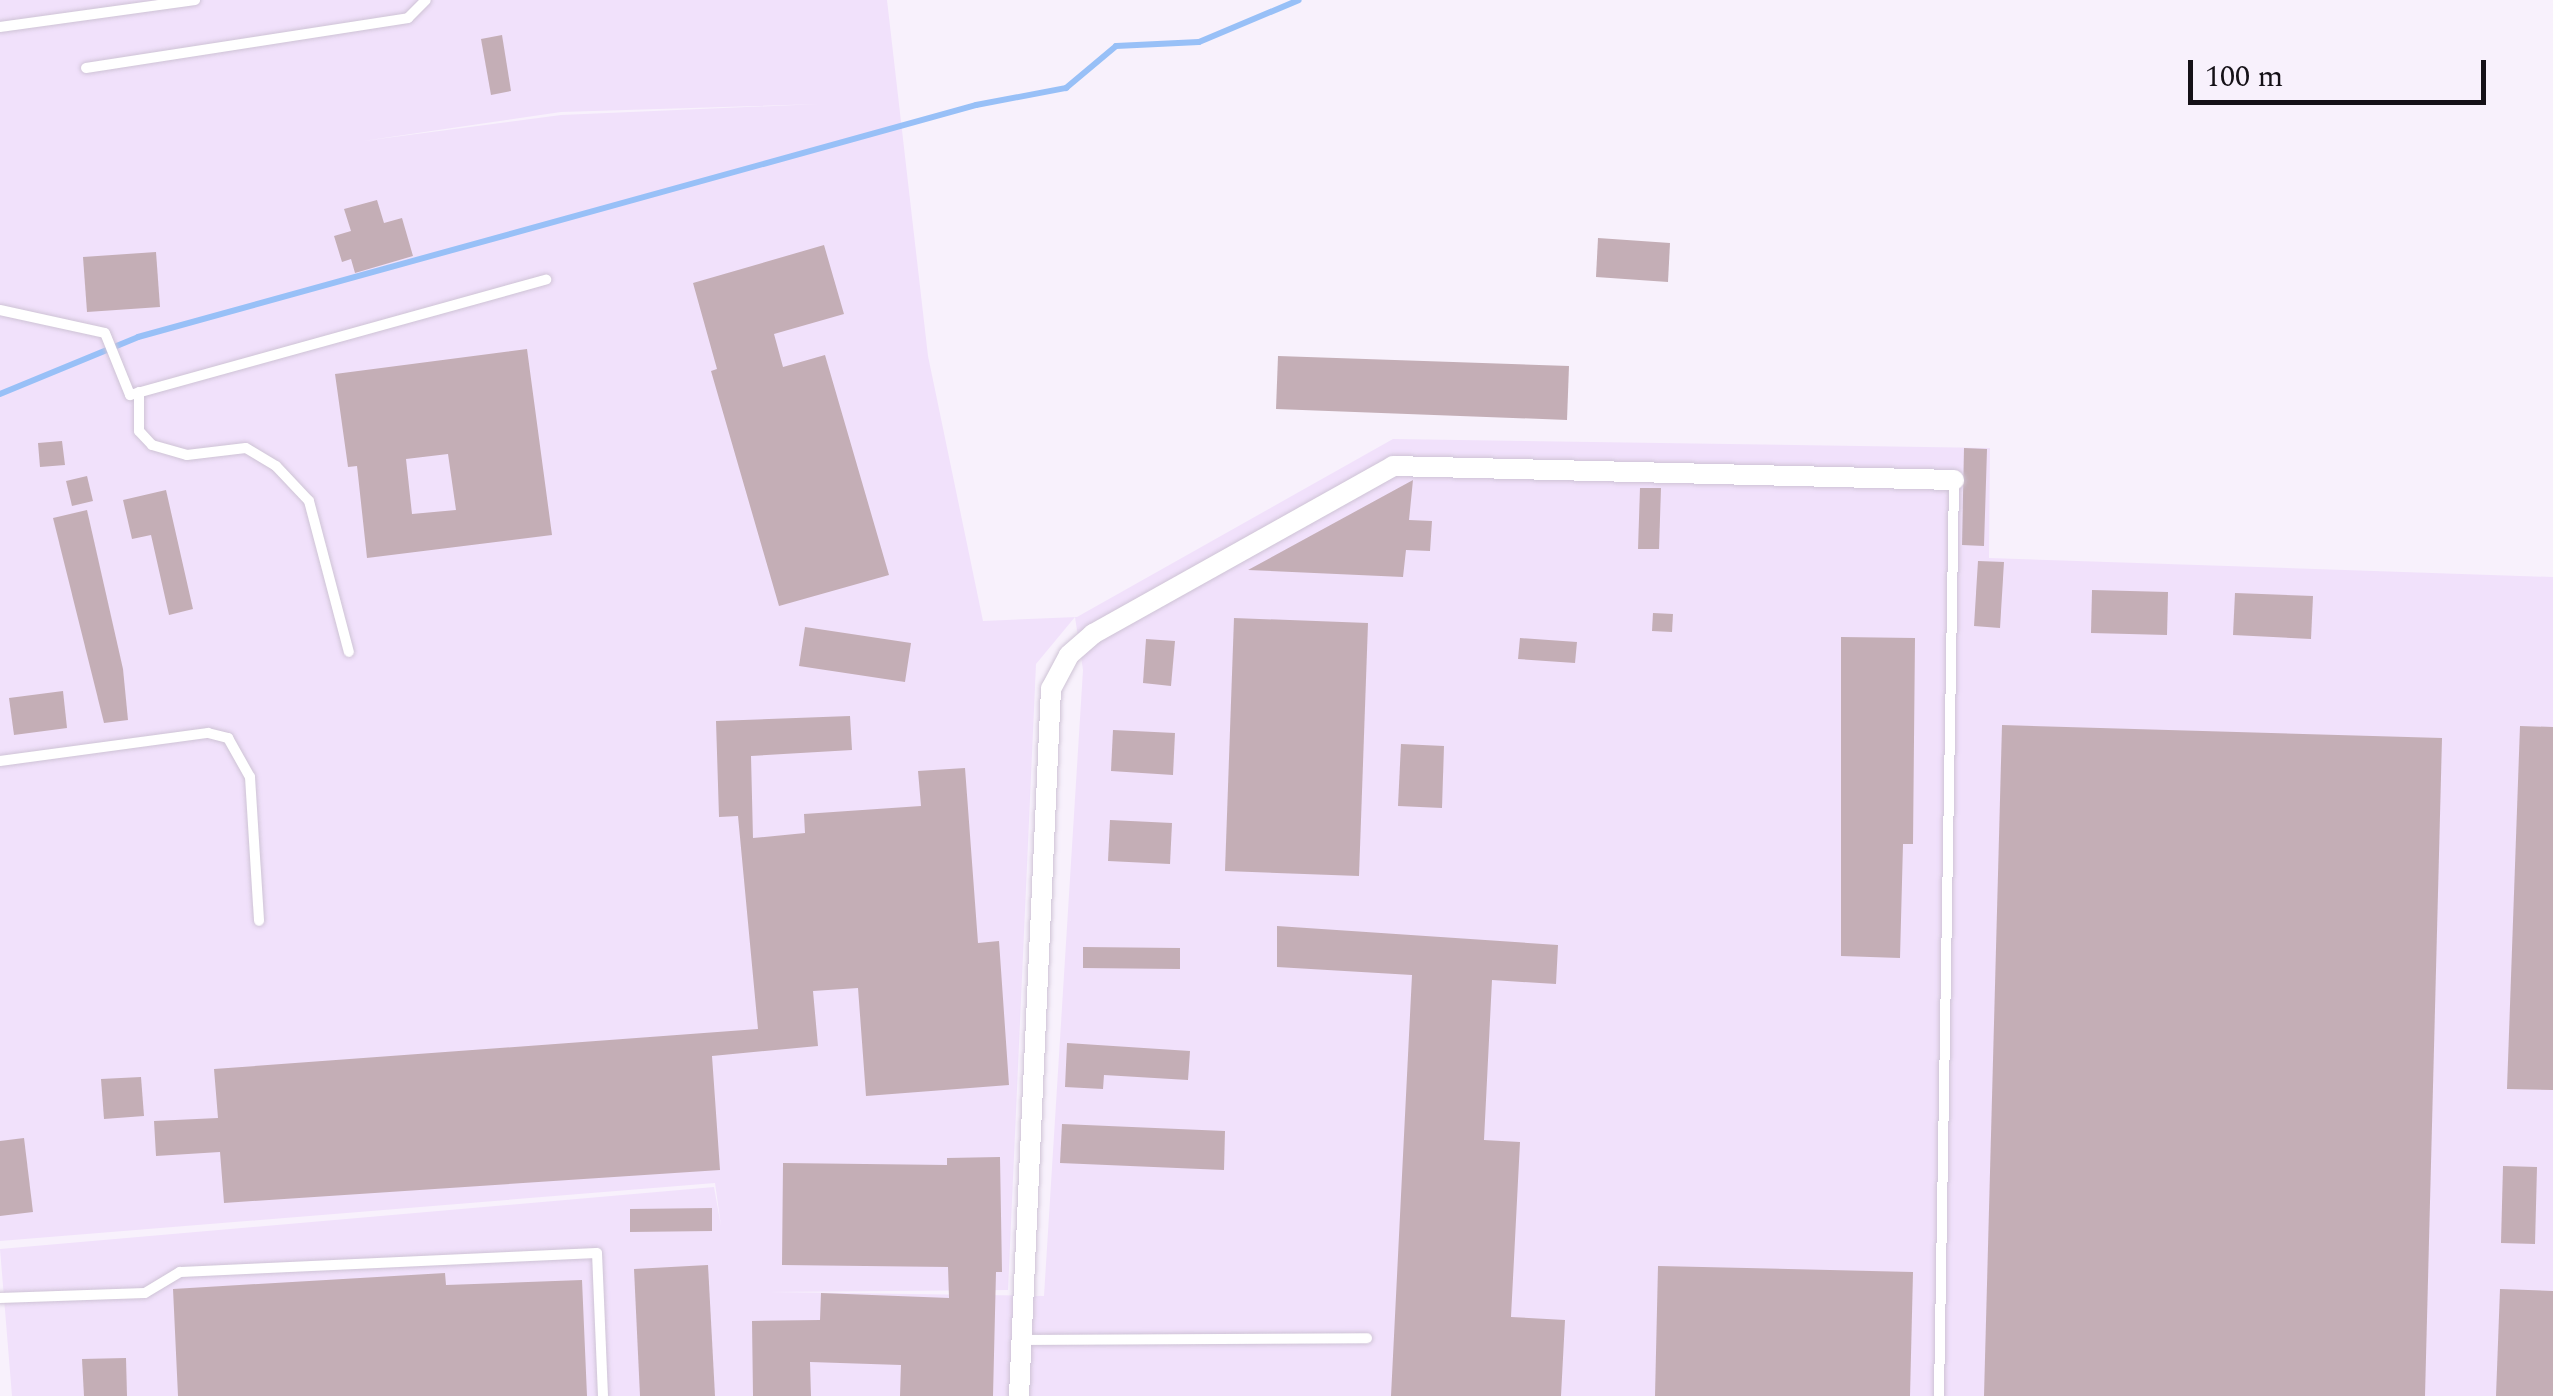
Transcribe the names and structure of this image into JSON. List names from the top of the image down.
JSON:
{
  "scale_bar": "100 m"
}
